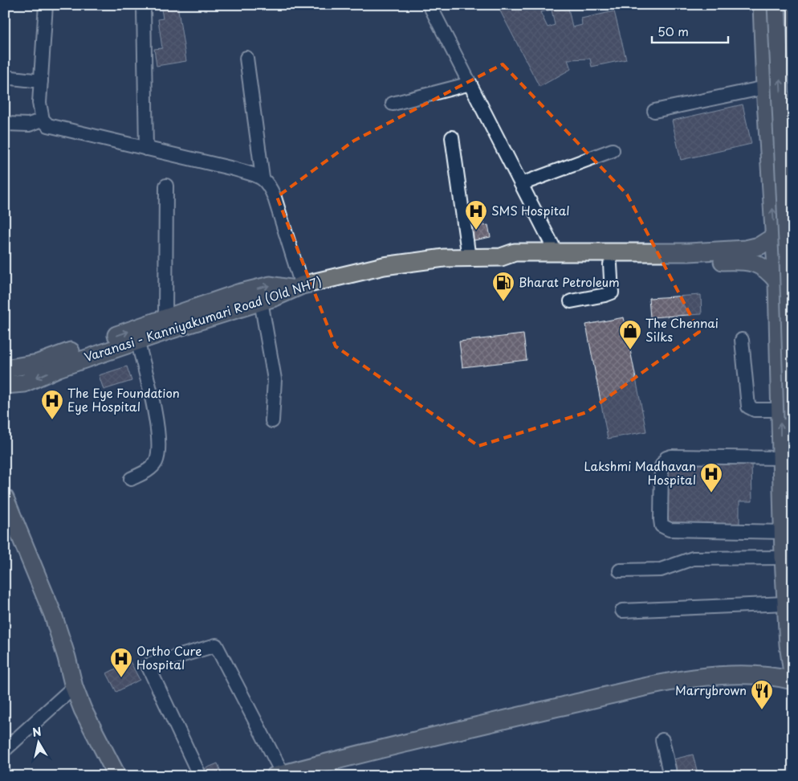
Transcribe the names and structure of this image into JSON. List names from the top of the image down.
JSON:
{
  "streets": {
    "main road": ["Varanasi - Kanniyakumari Road (Old NH7)"]
  },
  "places": {
    "hospital": [
      "SMS Hospital",
      "The Eye Foundation Eye Hospital",
      "Lakshmi Madhavan Hospital",
      "Ortho Cure Hospital"
    ],
    "fuel station": ["Bharat Petroleum"],
    "shop": ["The Chennai Silks"],
    "restaurant": ["Marrybrown"]
  },
  "scale_bar": "50 m",
  "north": "top"
}
